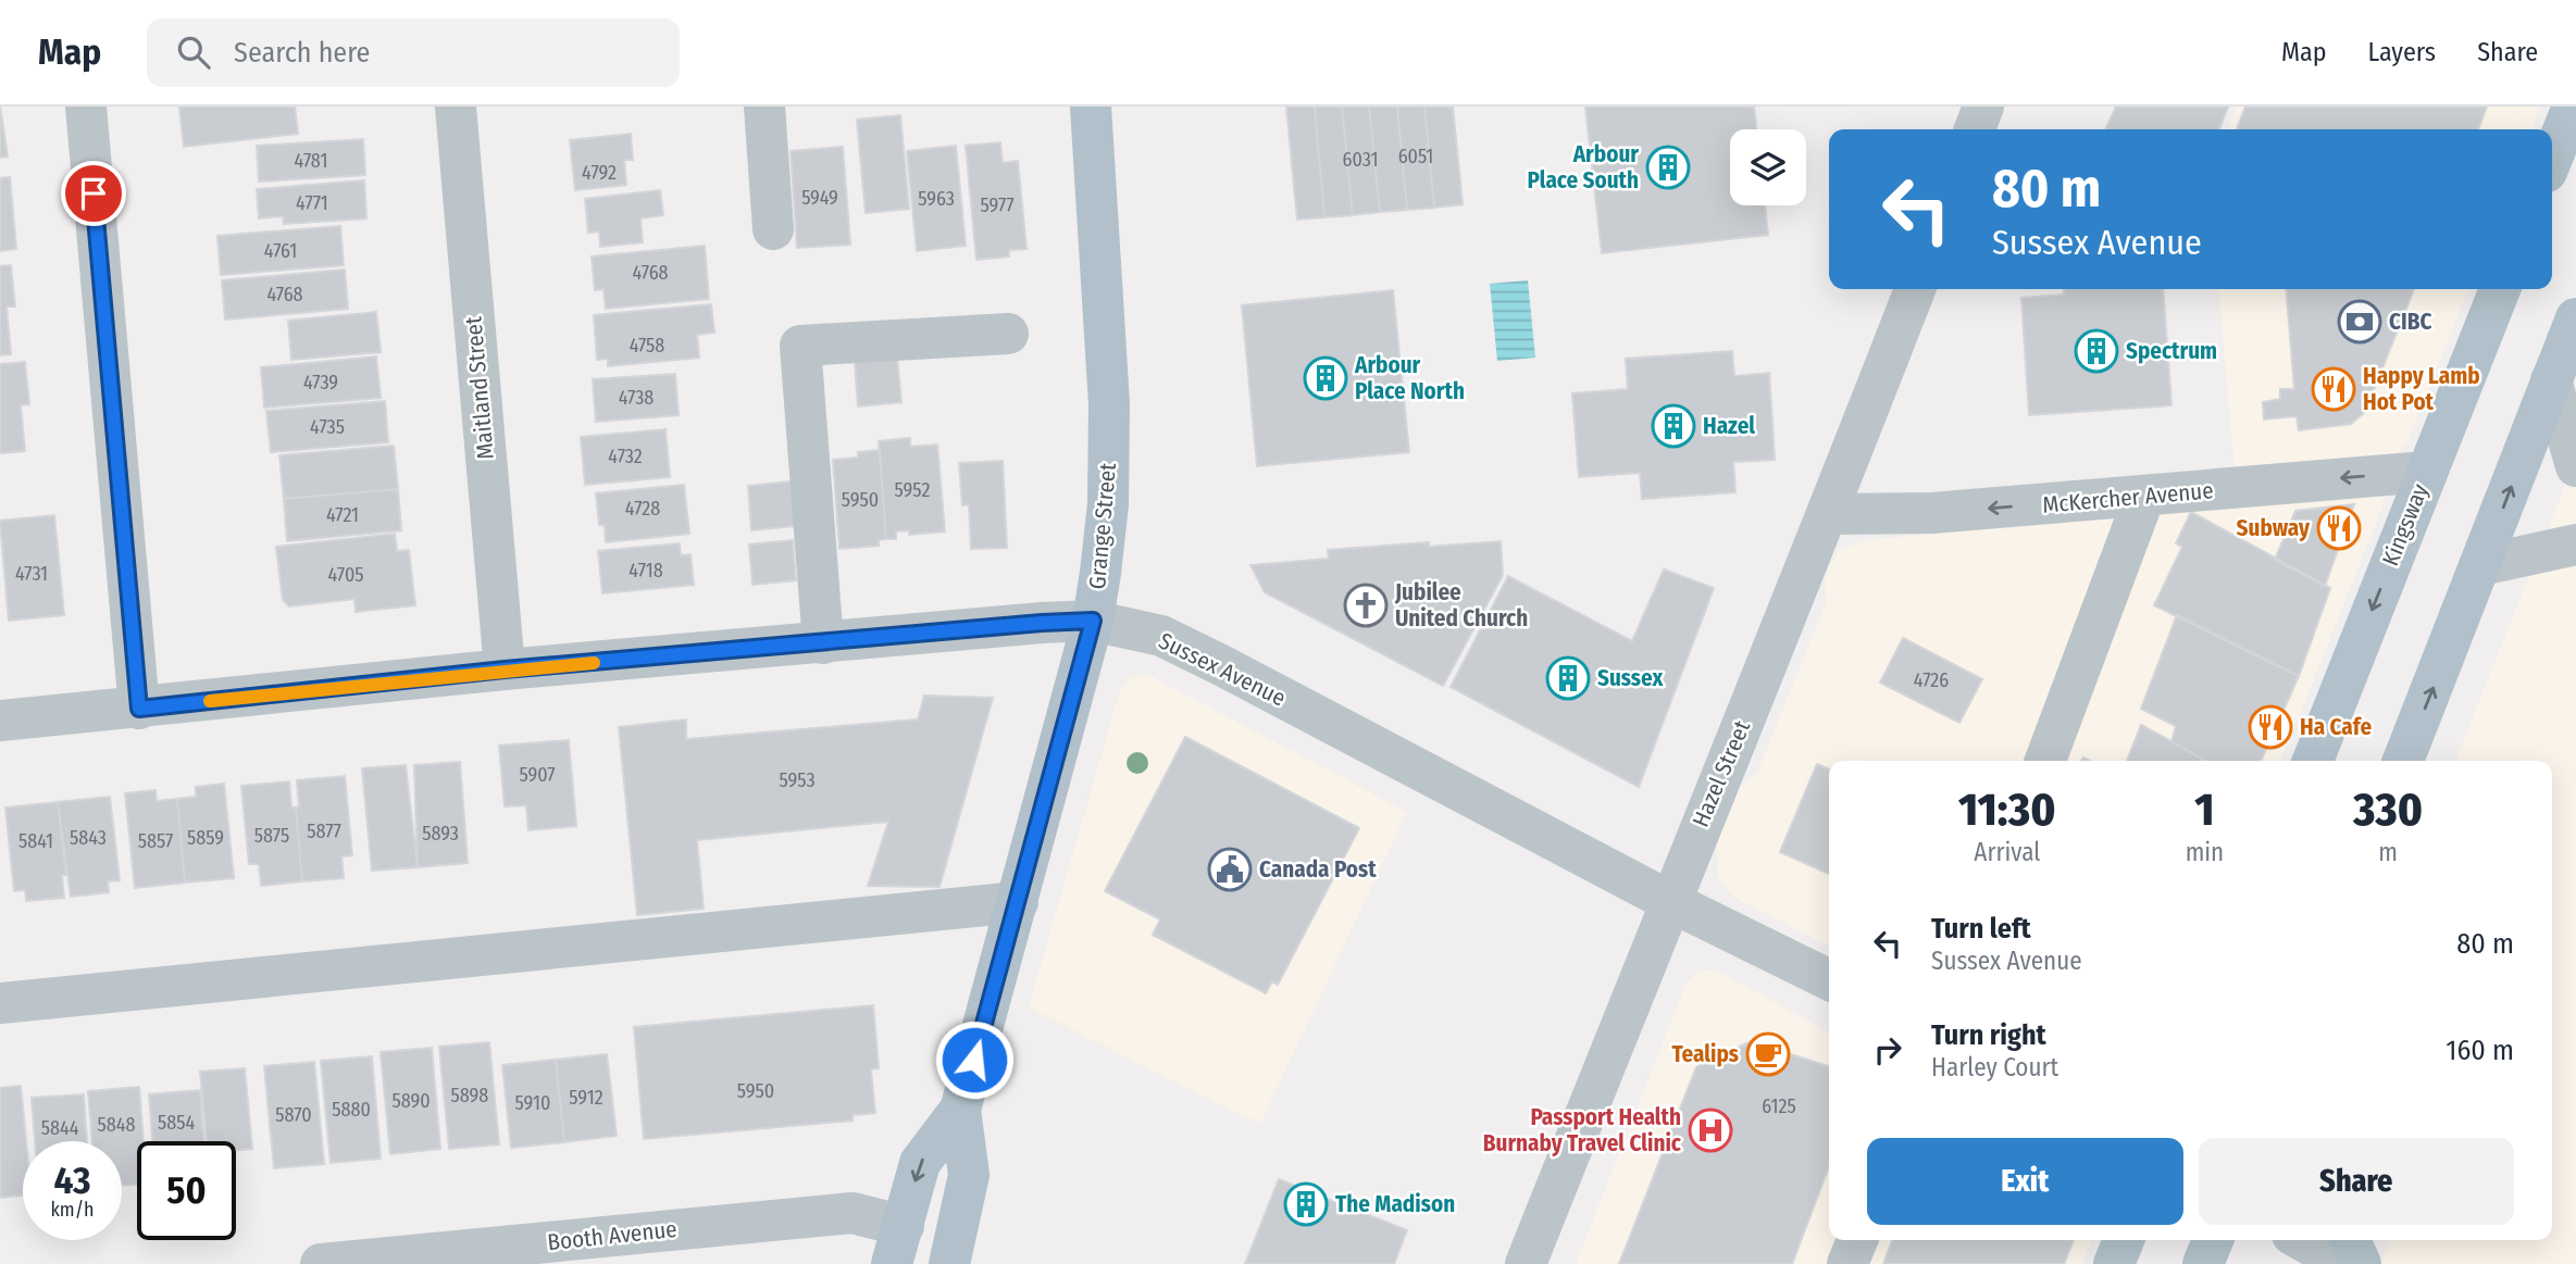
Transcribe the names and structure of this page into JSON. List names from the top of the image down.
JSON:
{
  "streets": {
    "main road": ["Kingsway", "Grange Street"],
    "street": [
      "Maitland Street",
      "McKercher Avenue",
      "Sussex Avenue",
      "Hazel Street",
      "Booth Avenue"
    ]
  },
  "crossings": [
    ["Maitland Street", "Sussex Avenue"],
    ["McKercher Avenue", "Kingsway"],
    ["McKercher Avenue", "Hazel Street"],
    ["Grange Street", "Sussex Avenue"],
    ["Grange Street", "Booth Avenue"],
    ["Sussex Avenue", "Hazel Street"]
  ],
  "one_way": ["McKercher Avenue"],
  "places": {
    "building": [
      "Arbour Place South",
      "Spectrum",
      "Arbour Place North",
      "Hazel",
      "Sussex",
      "The Madison"
    ],
    "bank": ["CIBC"],
    "restaurant": ["Happy Lamb Hot Pot", "Subway", "Ha Cafe"],
    "church": ["Jubilee United Church"],
    "public building": ["Canada Post"],
    "cafe": ["Tealips"],
    "hospital": ["Passport Health Burnaby Travel Clinic"]
  },
  "house_numbers": [
    "6051",
    "6031",
    "4781",
    "4792",
    "5949",
    "5963",
    "4771",
    "5977",
    "4761",
    "4768",
    "4768",
    "4758",
    "4739",
    "4738",
    "4735",
    "4732",
    "5952",
    "5950",
    "4728",
    "4721",
    "4718",
    "4731",
    "4705",
    "4726",
    "5907",
    "5953",
    "5877",
    "5893",
    "5875",
    "5843",
    "5859",
    "5841",
    "5857",
    "5950",
    "5898",
    "5912",
    "5890",
    "5910",
    "6125",
    "5880",
    "5870",
    "5854",
    "5848",
    "5844"
  ],
  "page": {
    "header": "Map",
    "search": "Search here",
    "nav": ["Map", "Layers", "Share"],
    "turn": ["80 m", "Sussex Avenue"],
    "eta": [
      "11:30",
      "Arrival",
      "1",
      "min",
      "330",
      "m"
    ],
    "list": [
      {
        "name": "Turn left",
        "note": "Sussex Avenue",
        "value": "80 m"
      },
      {
        "name": "Turn right",
        "note": "Harley Court",
        "value": "160 m"
      }
    ],
    "buttons": ["Exit", "Share"],
    "speed": "43 km/h",
    "limit": "50"
  }
}
